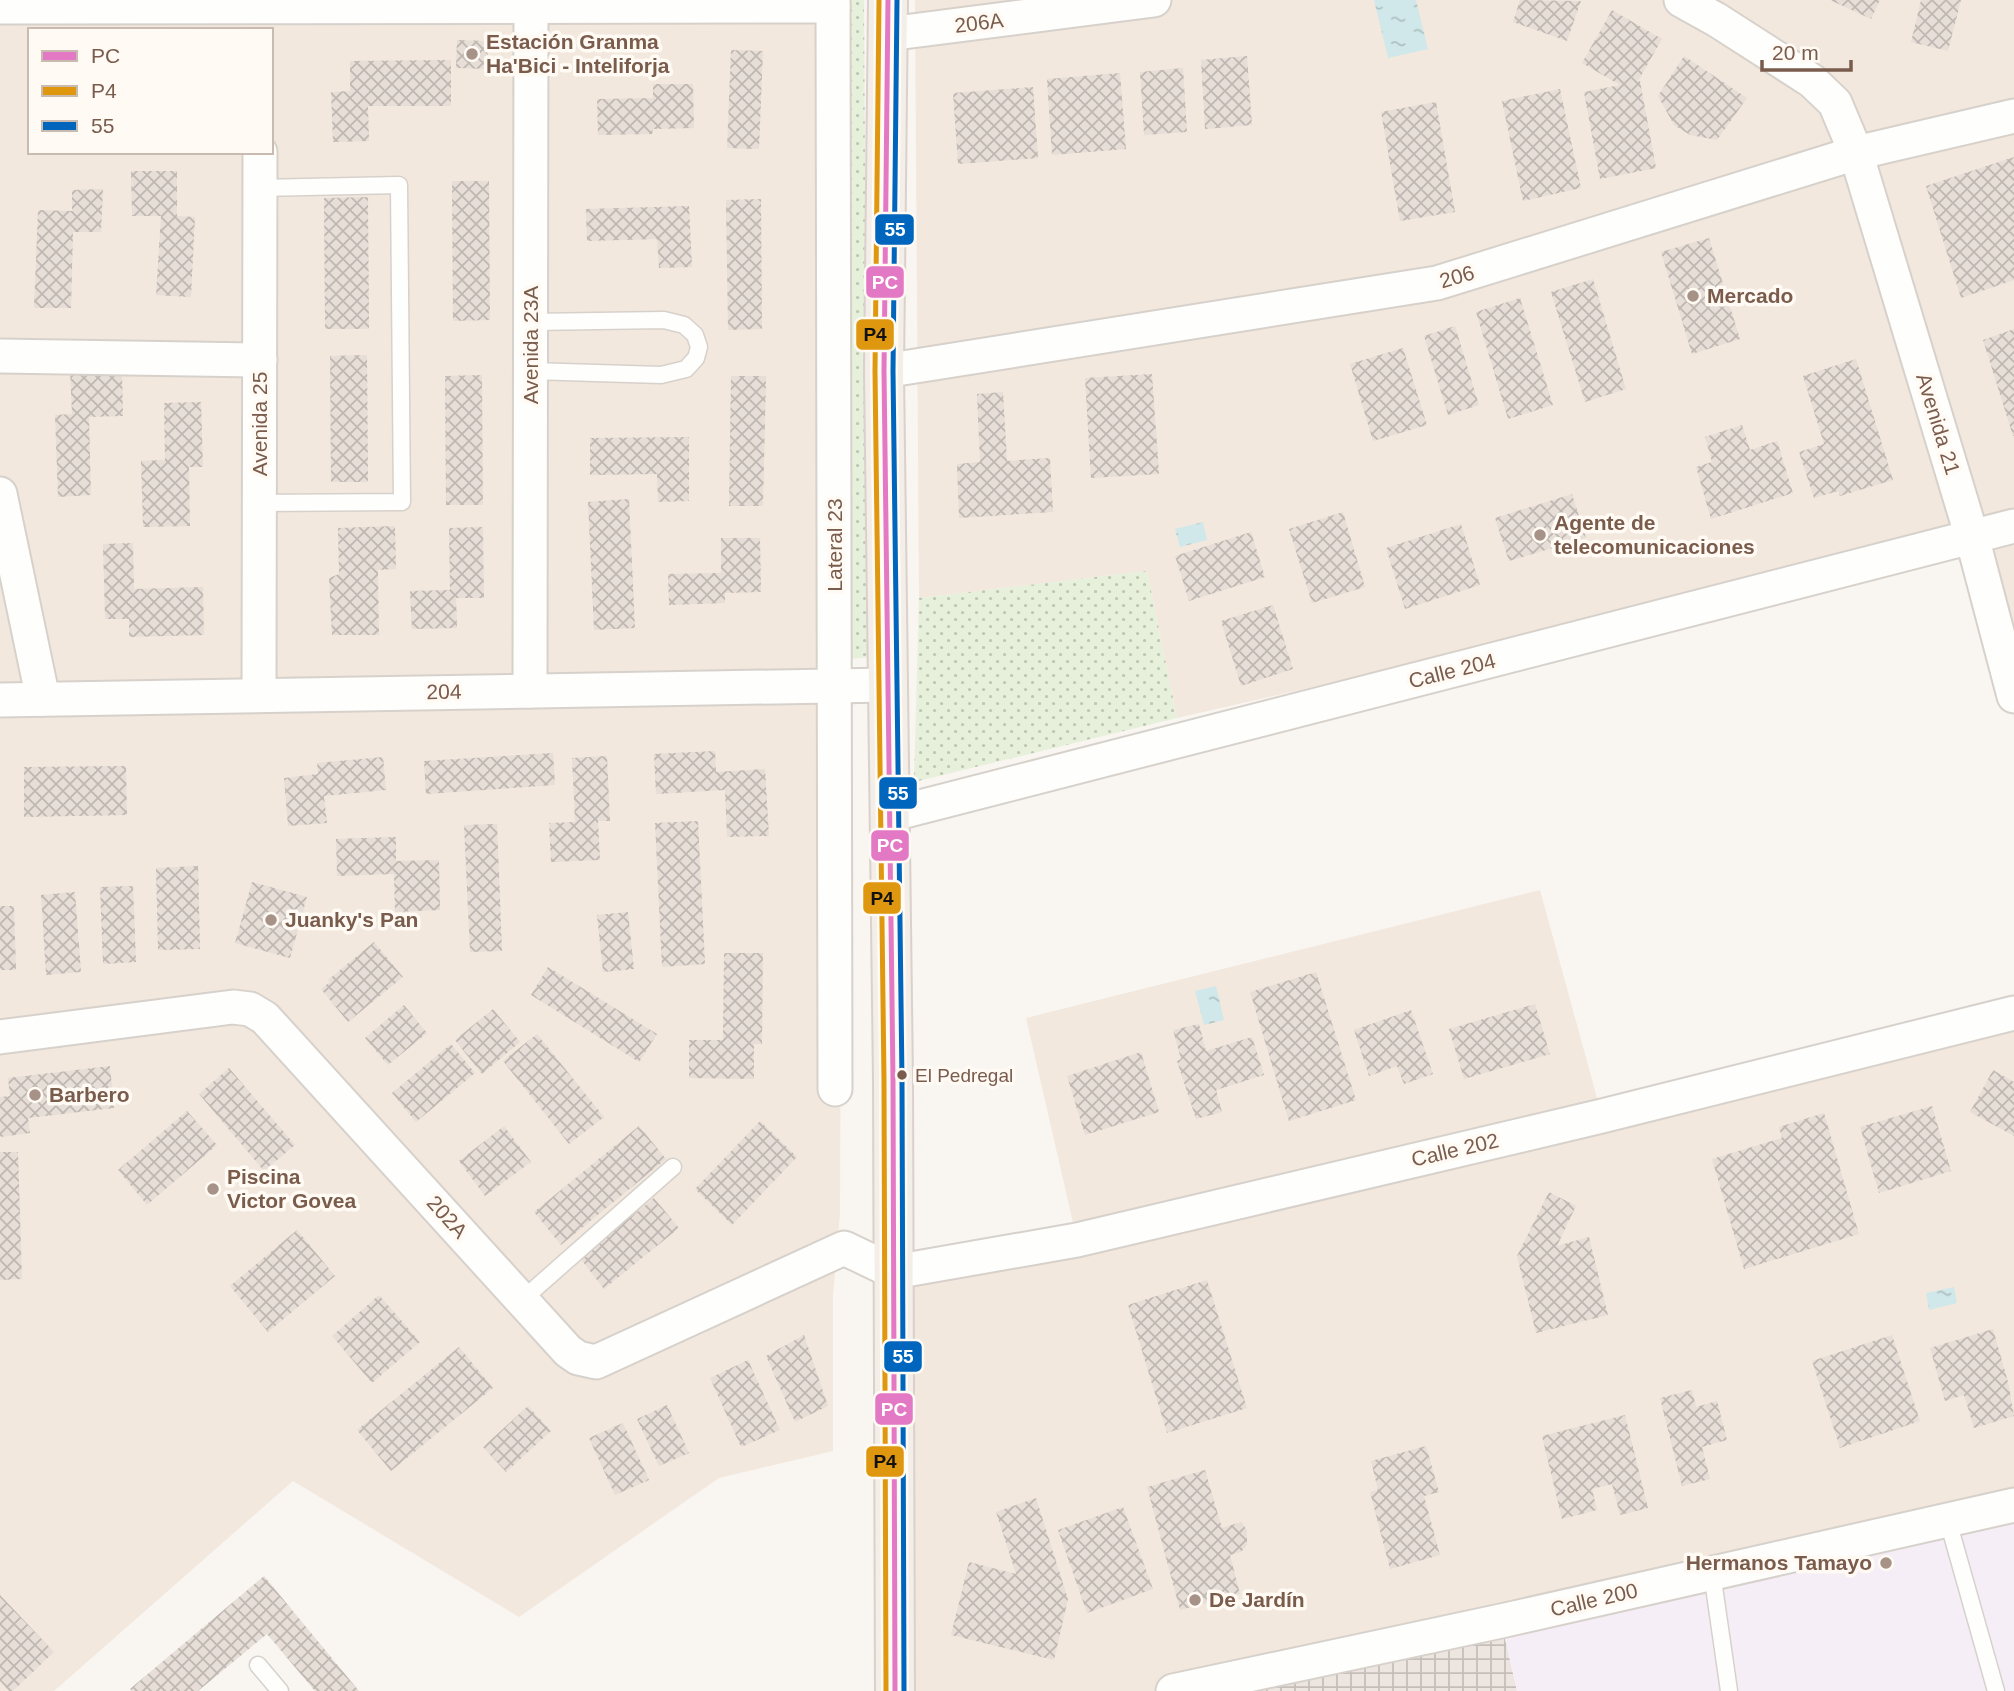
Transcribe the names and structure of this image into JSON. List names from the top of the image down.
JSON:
{
  "streets": {
    "street": [
      "206A",
      "206",
      "Avenida 23A",
      "Avenida 25",
      "Avenida 21",
      "Lateral 23",
      "Calle 204",
      "204",
      "Calle 202",
      "202A",
      "Calle 200"
    ]
  },
  "crossings": [
    ["206", "Avenida 21"],
    ["Avenida 23A", "204"],
    ["Avenida 25", "204"],
    ["Avenida 21", "Calle 204"],
    ["Lateral 23", "204"],
    ["Calle 202", "202A"]
  ],
  "places": [
    "Estación Granma Ha'Bici - Inteliforja",
    "Mercado",
    "Agente de telecomunicaciones",
    "Juanky's Pan",
    "El Pedregal",
    "Barbero",
    "Piscina Victor Govea",
    "Hermanos Tamayo",
    "De Jardín"
  ],
  "lines": ["transit line PC", "transit line P4", "transit line 55"],
  "legend": ["PC", "P4", "55"],
  "scale_bar": "20 m"
}
